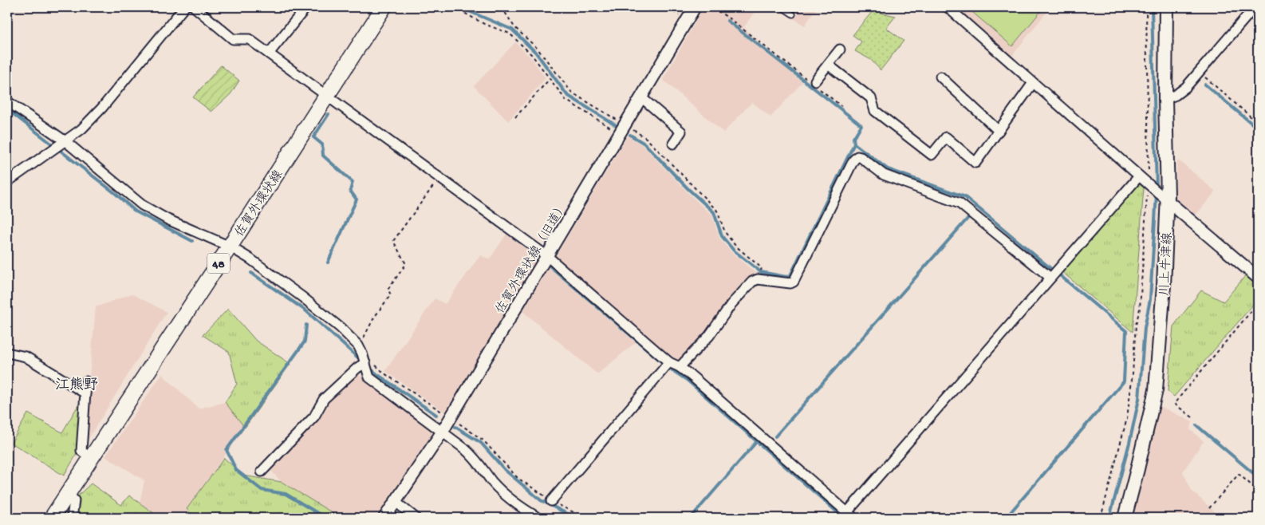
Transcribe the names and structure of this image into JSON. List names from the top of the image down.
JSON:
{
  "streets": {
    "main road": ["佐賀外環状線", "48", "川上牛津線"],
    "street": ["佐賀外環状線（旧道）"]
  },
  "districts": ["江熊野"]
}
